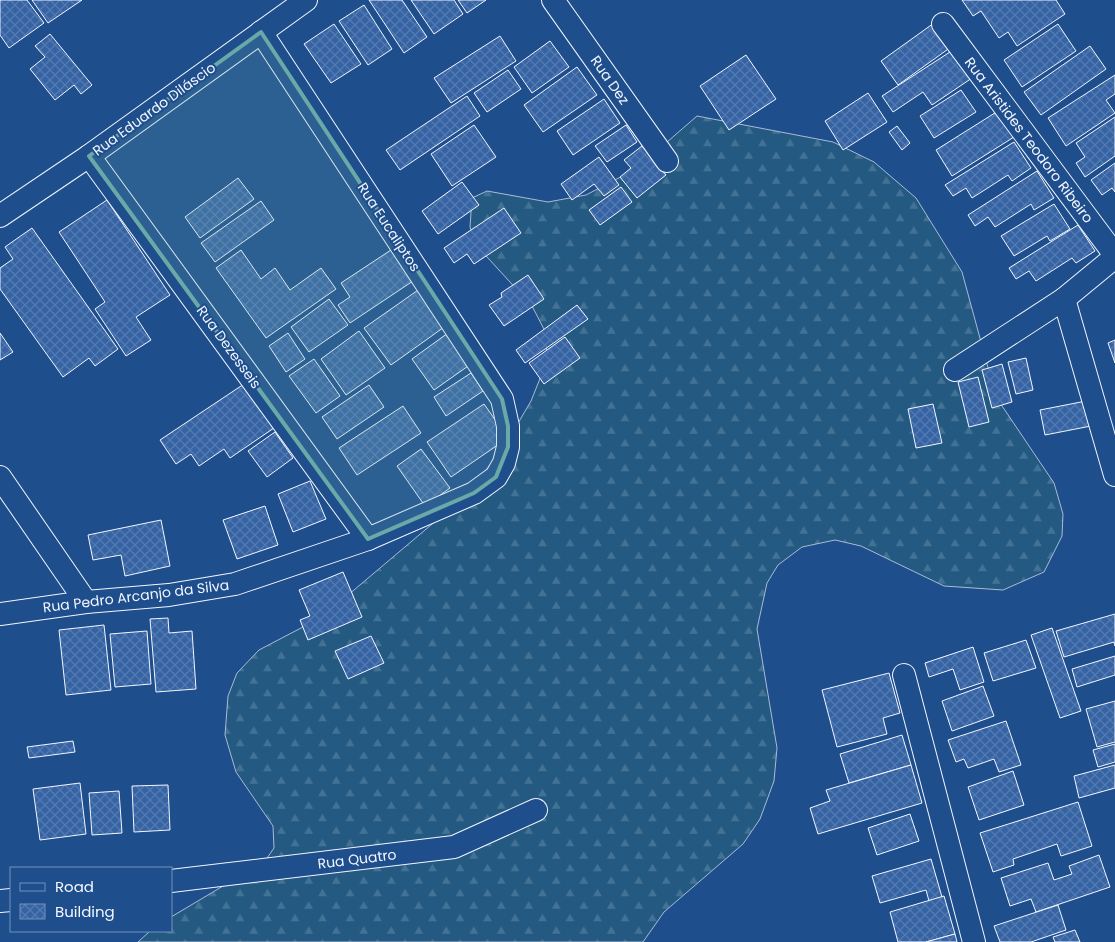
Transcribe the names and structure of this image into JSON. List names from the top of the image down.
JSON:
{
  "streets": {
    "street": [
      "Rua Dez",
      "Rua Eduardo Diláscio",
      "Rua Aristides Teodoro Ribeiro",
      "Rua Eucaliptos",
      "Rua Dezesseis",
      "Rua Pedro Arcanjo da Silva",
      "Rua Quatro"
    ]
  },
  "crossings": [
    ["Rua Eduardo Diláscio", "Rua Eucaliptos"],
    ["Rua Eduardo Diláscio", "Rua Dezesseis"],
    ["Rua Eucaliptos", "Rua Pedro Arcanjo da Silva"],
    ["Rua Dezesseis", "Rua Pedro Arcanjo da Silva"]
  ],
  "legend": ["Road", "Building"]
}
